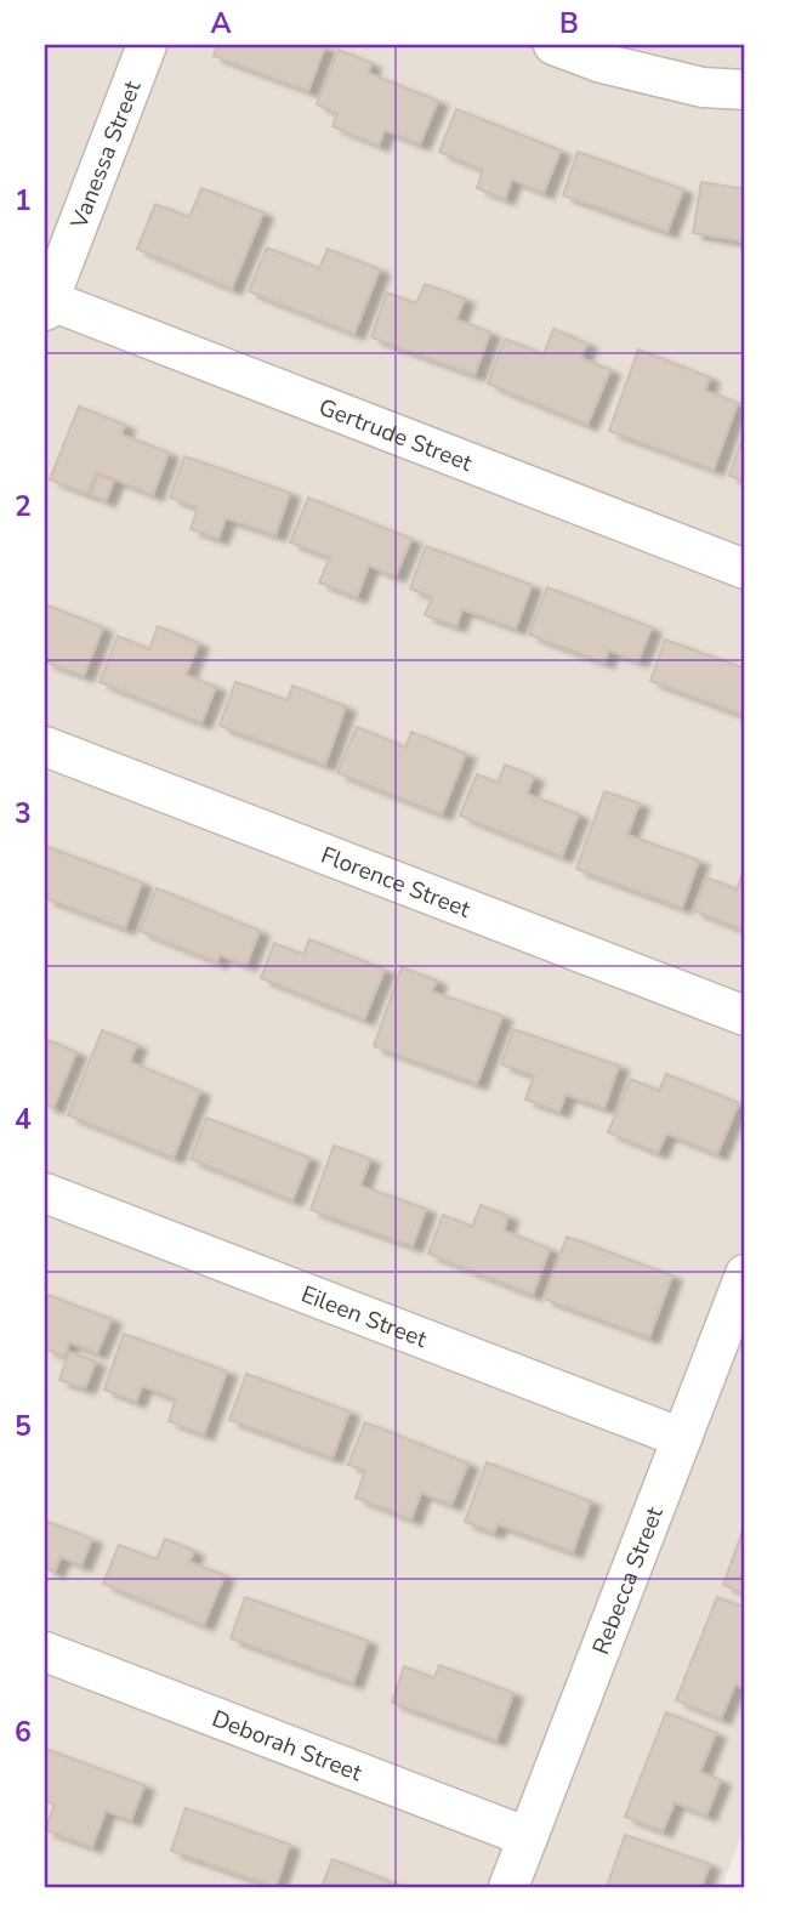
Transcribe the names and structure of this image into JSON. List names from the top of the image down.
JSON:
{
  "streets": {
    "street": [
      "Vanessa Street",
      "Gertrude Street",
      "Florence Street",
      "Eileen Street",
      "Rebecca Street",
      "Deborah Street"
    ]
  },
  "crossings": [
    ["Vanessa Street", "Gertrude Street"],
    ["Eileen Street", "Rebecca Street"],
    ["Rebecca Street", "Deborah Street"]
  ],
  "grid": {
    "columns": ["A", "B"],
    "rows": [
      "1",
      "2",
      "3",
      "4",
      "5",
      "6"
    ]
  }
}
